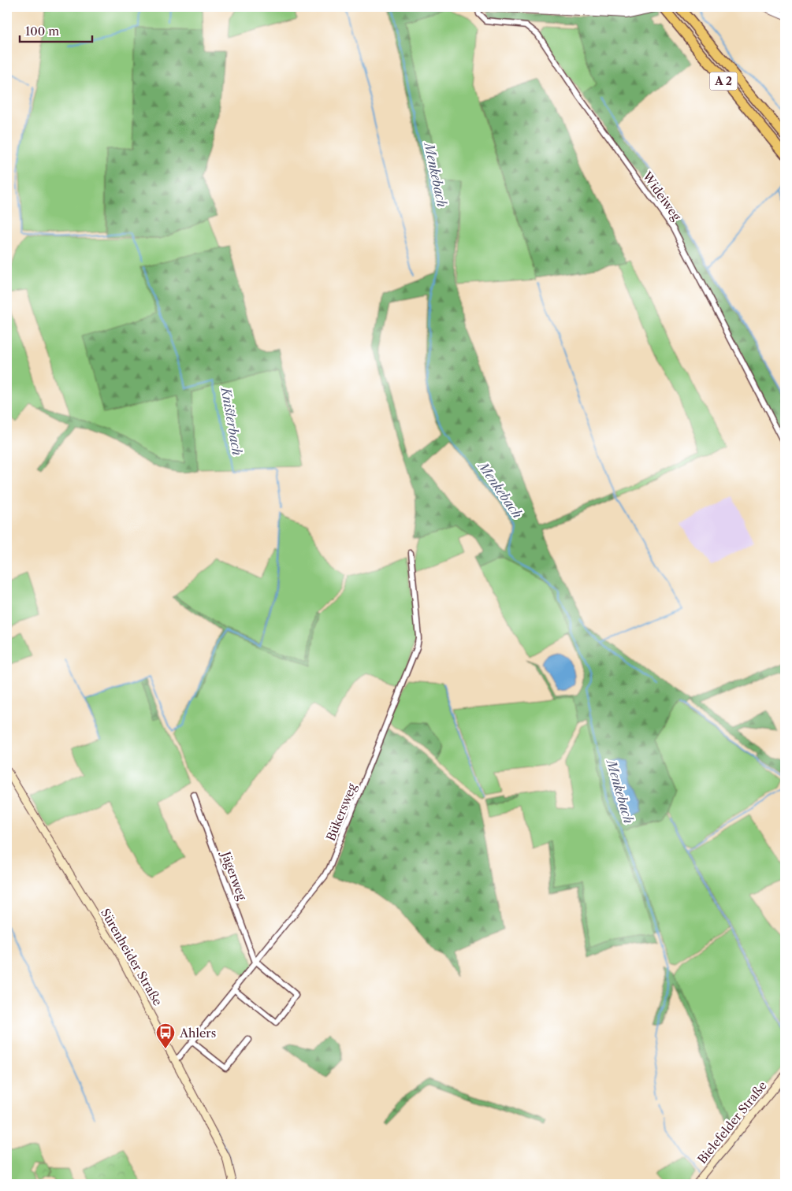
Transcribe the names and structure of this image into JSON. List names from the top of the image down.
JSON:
{
  "streets": {
    "highway": ["A 2"],
    "main road": ["Sürenheider Straße", "Bielefelder Straße"],
    "street": ["Wideiweg", "Bükersweg", "Jägerweg"]
  },
  "crossings": [
    ["Bükersweg", "Jägerweg"],
    ["Bükersweg", "Sürenheider Straße"]
  ],
  "water": ["Menkebach", "Knisterbach"],
  "places": {
    "bus stop": ["Ahlers"]
  },
  "scale_bar": "100 m"
}
